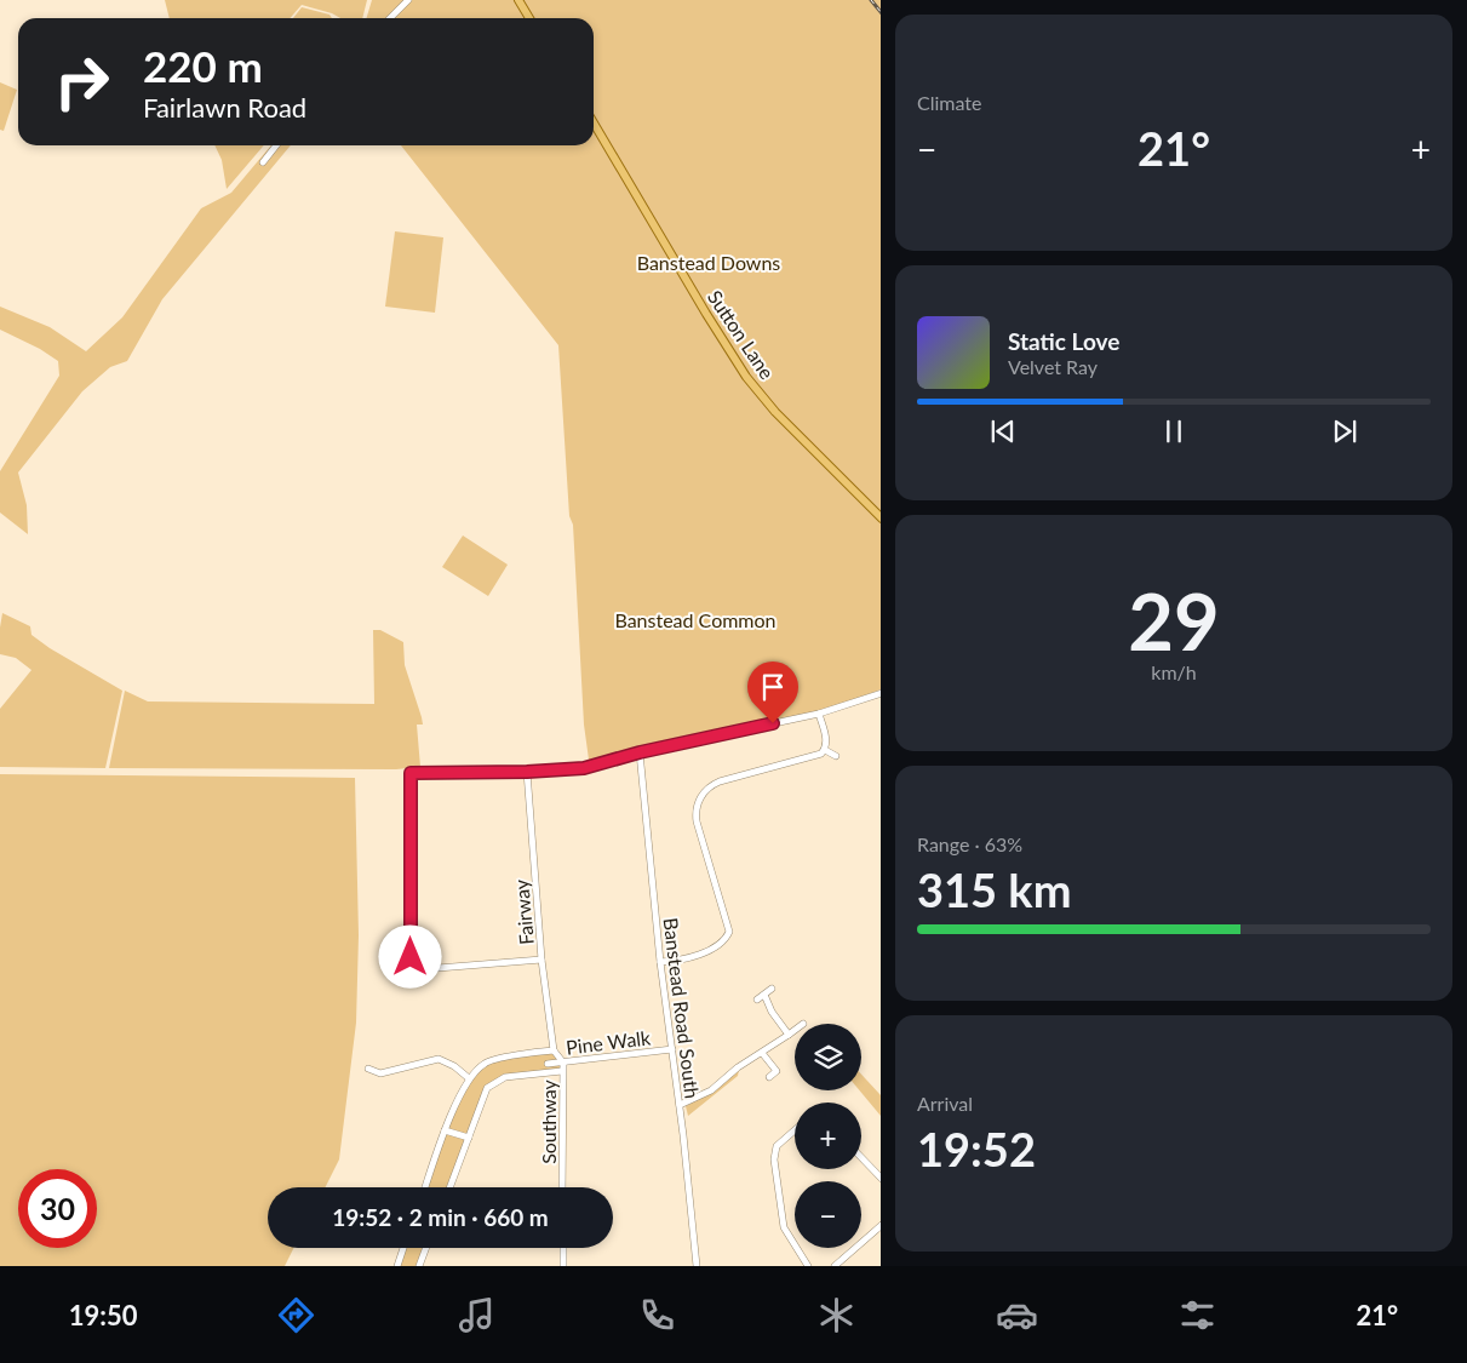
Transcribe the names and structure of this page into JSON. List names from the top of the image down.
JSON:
{
  "streets": {
    "main road": ["Sutton Lane"],
    "street": [
      "Fairway",
      "Banstead Road South",
      "Pine Walk",
      "Southway"
    ]
  },
  "crossings": [
    ["Fairway", "Pine Walk"],
    ["Fairway", "Southway"],
    ["Banstead Road South", "Pine Walk"],
    ["Pine Walk", "Southway"]
  ],
  "parks": ["Banstead Downs", "Banstead Common"],
  "page": {
    "tile": [
      "Climate",
      ["29", "km/h"],
      ["Range · 63%", "315 km"],
      ["Arrival", "19:52"]
    ],
    "turn": ["220 m", "Fairlawn Road"],
    "heat": ["−", "21°", "+"],
    "song": ["Static Love", "Velvet Ray"],
    "map_buttons": ["+", "−"],
    "limit": "30",
    "trip": "19:52 · 2 min · 660 m",
    "tabs": ["19:50", "21°"]
  }
}
